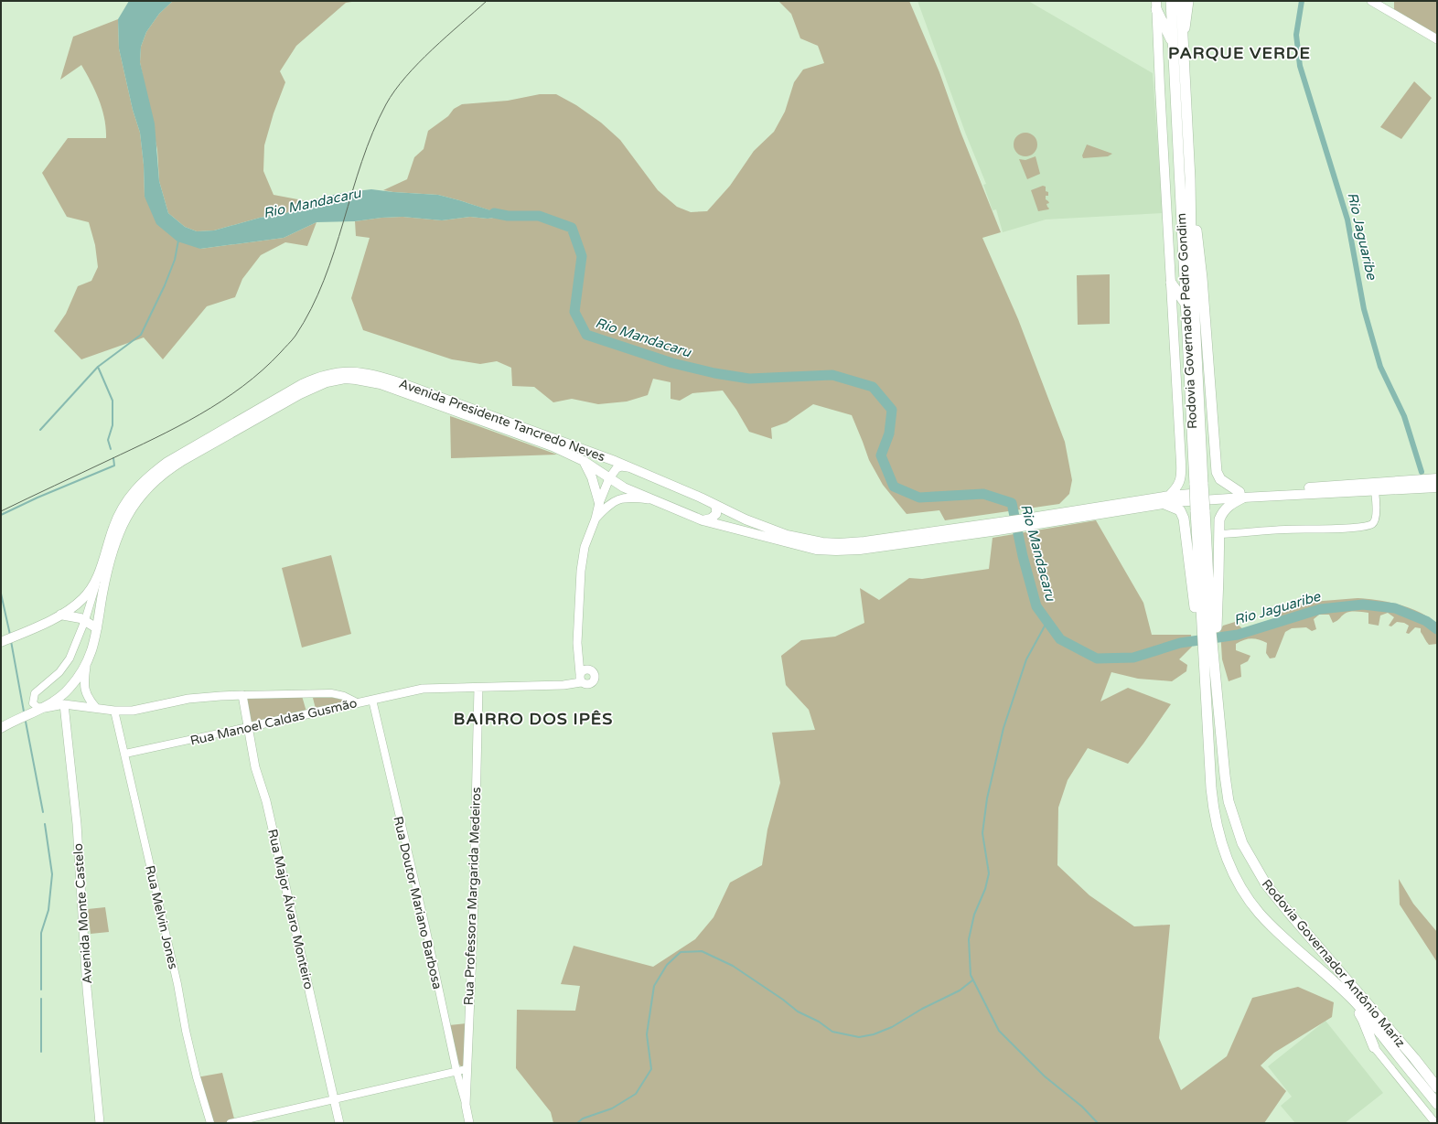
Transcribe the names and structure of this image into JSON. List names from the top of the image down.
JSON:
{
  "streets": {
    "highway": ["Rodovia Governador Pedro Gondim", "Rodovia Governador Antônio Mariz"],
    "main road": [
      "Avenida Presidente Tancredo Neves",
      "Rua Manoel Caldas Gusmão",
      "Rua Professora Margarida Medeiros",
      "Rua Major Álvaro Monteiro",
      "Avenida Monte Castelo"
    ],
    "street": ["Rua Doutor Mariano Barbosa", "Rua Melvin Jones"]
  },
  "crossings": [
    ["Rodovia Governador Pedro Gondim", "Avenida Presidente Tancredo Neves"],
    ["Rodovia Governador Pedro Gondim", "Rodovia Governador Antônio Mariz"],
    ["Rua Manoel Caldas Gusmão", "Rua Professora Margarida Medeiros"],
    ["Rua Manoel Caldas Gusmão", "Rua Doutor Mariano Barbosa"],
    ["Rua Manoel Caldas Gusmão", "Rua Major Álvaro Monteiro"],
    ["Rua Manoel Caldas Gusmão", "Rua Melvin Jones"],
    ["Rua Professora Margarida Medeiros", "Rua Doutor Mariano Barbosa"]
  ],
  "districts": ["PARQUE VERDE", "BAIRRO DOS IPÊS"],
  "water": ["Rio Mandacaru", "Rio Jaguaribe"]
}
